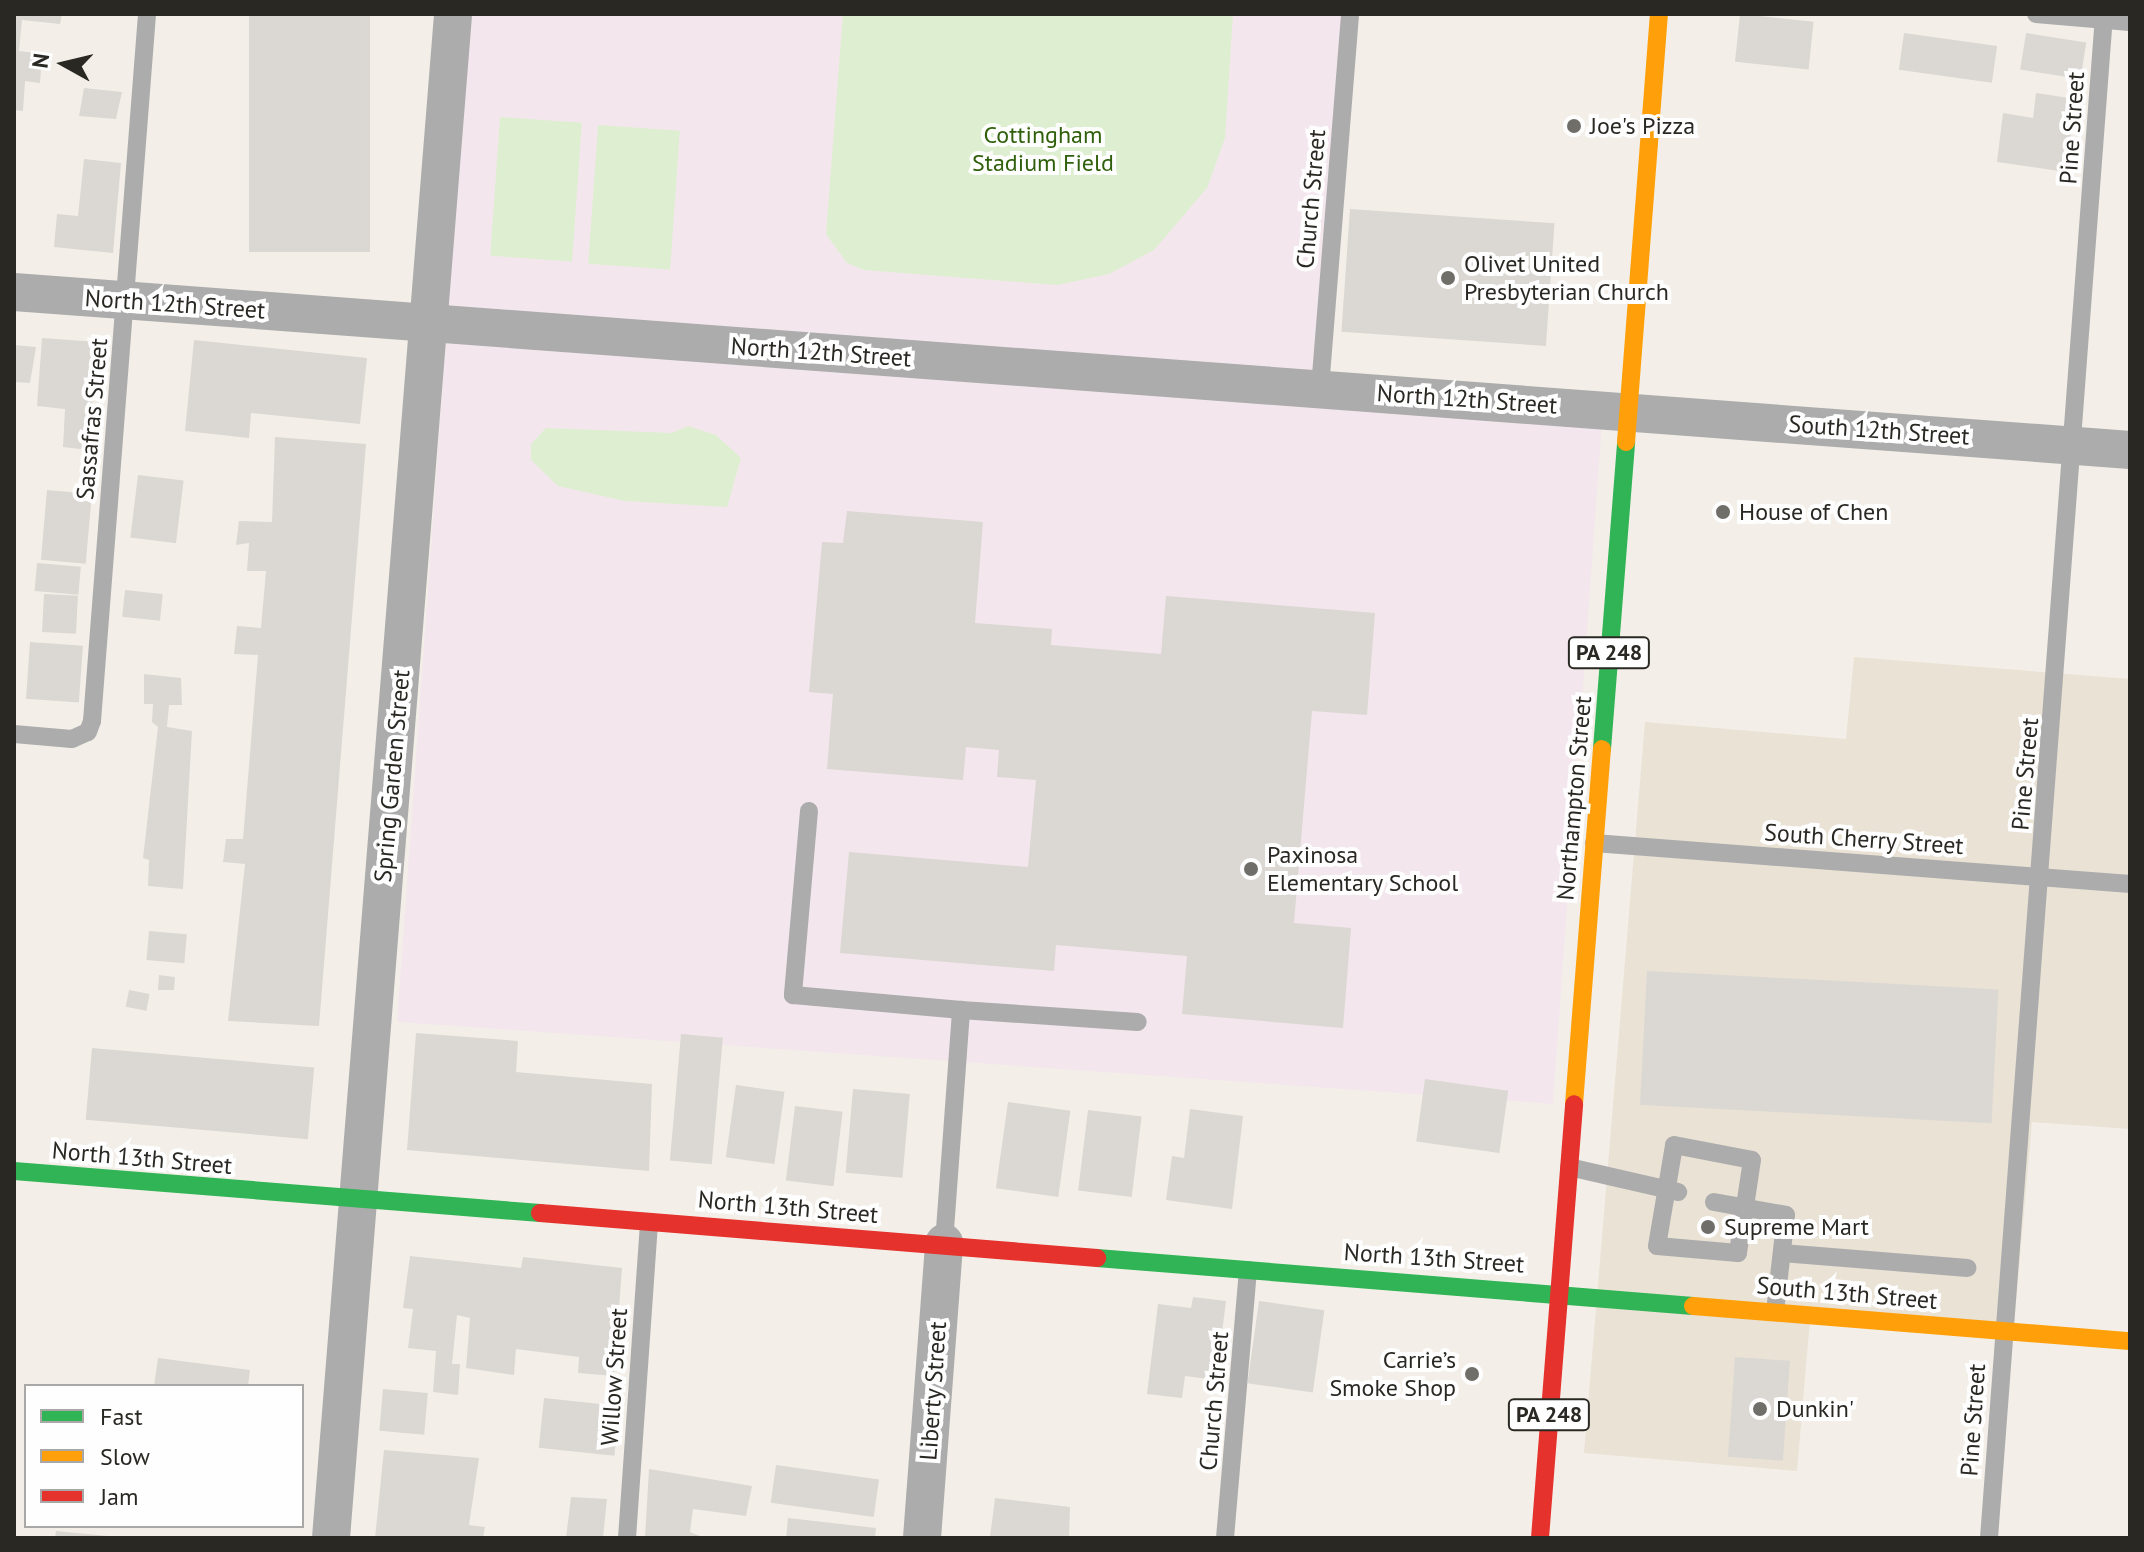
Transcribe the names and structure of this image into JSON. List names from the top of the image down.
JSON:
{
  "streets": {
    "main road": [
      "PA 248",
      "Northampton Street",
      "North 13th Street",
      "South 13th Street"
    ],
    "street": [
      "North 12th Street",
      "South 12th Street",
      "Spring Garden Street",
      "Liberty Street"
    ],
    "lane": [
      "Pine Street",
      "Church Street",
      "Sassafras Street",
      "South Cherry Street",
      "Willow Street"
    ]
  },
  "crossings": [
    ["Pine Street", "South 12th Street"],
    ["Pine Street", "South Cherry Street"],
    ["Pine Street", "South 13th Street"],
    ["Church Street", "North 12th Street"],
    ["Church Street", "North 13th Street"],
    ["North 12th Street", "Sassafras Street"],
    ["North 12th Street", "South 12th Street"],
    ["North 12th Street", "Spring Garden Street"],
    ["North 12th Street", "Northampton Street"],
    ["South 12th Street", "Northampton Street"],
    ["Spring Garden Street", "North 13th Street"],
    ["Northampton Street", "South Cherry Street"],
    ["Northampton Street", "North 13th Street"],
    ["Northampton Street", "South 13th Street"],
    ["North 13th Street", "South 13th Street"],
    ["North 13th Street", "Willow Street"],
    ["North 13th Street", "Liberty Street"]
  ],
  "parks": ["Cottingham Stadium Field"],
  "places": [
    "Joe's Pizza",
    "Olivet United Presbyterian Church",
    "House of Chen",
    "Paxinosa Elementary School",
    "Supreme Mart",
    "Carrie’s Smoke Shop",
    "Dunkin'"
  ],
  "legend": ["Fast", "Slow", "Jam"],
  "north": "left"
}
